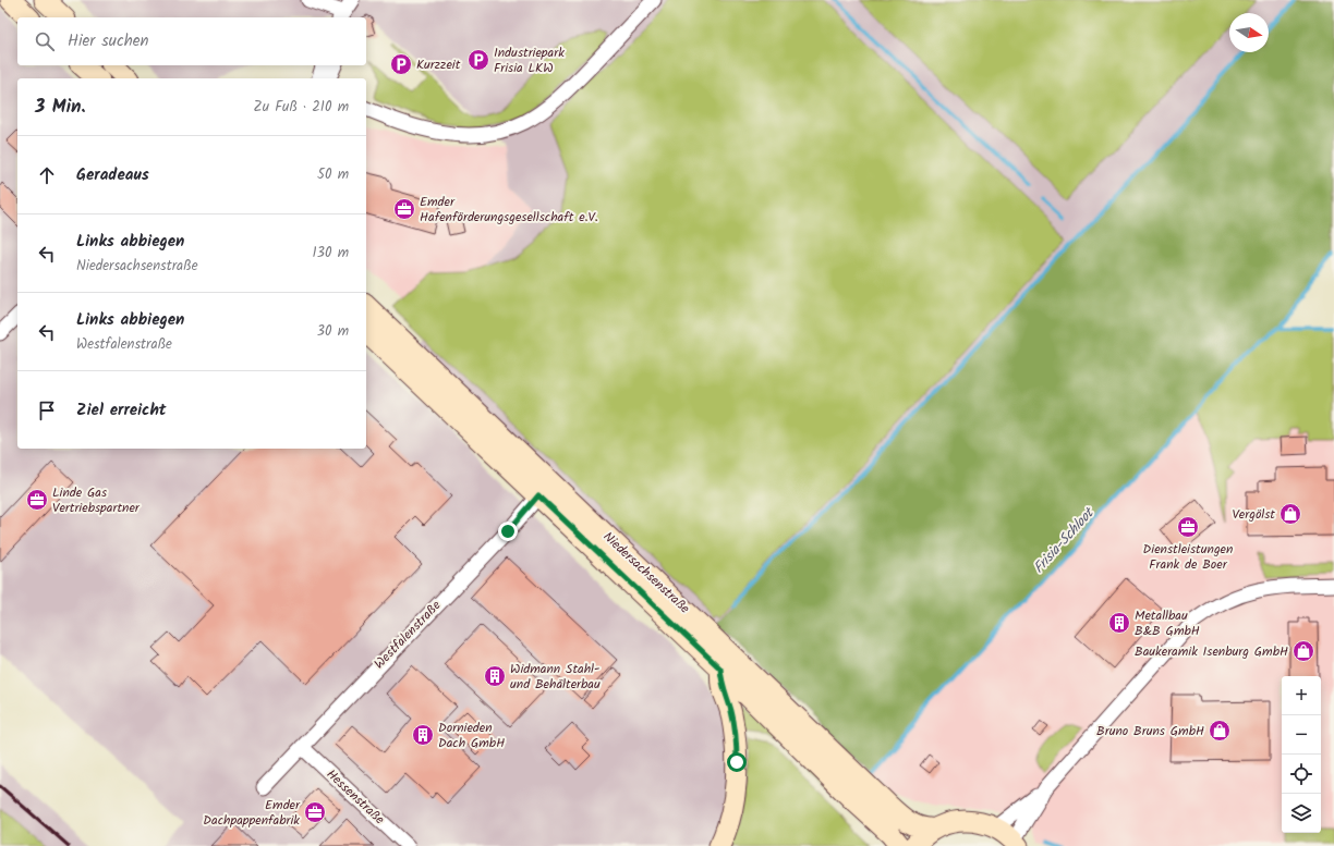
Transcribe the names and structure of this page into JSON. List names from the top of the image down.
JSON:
{
  "streets": {
    "main road": ["Niedersachsenstraße"],
    "street": ["Westfalenstraße", "Hessenstraße"]
  },
  "crossings": [
    ["Niedersachsenstraße", "Westfalenstraße"],
    ["Westfalenstraße", "Hessenstraße"]
  ],
  "water": ["Frisia-Schloot"],
  "places": {
    "parking": ["Industriepark Frisia LKW", "Kurzzeit"],
    "office": [
      "Emder Hafenförderungsgesellschaft e.V.",
      "Linde Gas Vertriebspartner",
      "Dienstleistungen Frank de Boer",
      "Emder Dachpappenfabrik"
    ],
    "shop": ["Vergölst", "Baukeramik Isenburg GmbH", "Bruno Bruns GmbH"],
    "building": ["Metallbau B&B GmbH", "Widmann Stahl- und Behälterbau", "Dornieden Dach GmbH"]
  },
  "north": "right",
  "page": {
    "search": "Hier suchen",
    "heading": ["3 Min.", "Zu Fuß · 210 m"],
    "list": [
      ["Geradeaus", "50 m"],
      ["Links abbiegen", "Niedersachsenstraße", "130 m"],
      ["Links abbiegen", "Westfalenstraße", "30 m"],
      "Ziel erreicht"
    ],
    "map_buttons": ["+", "−"]
  }
}
